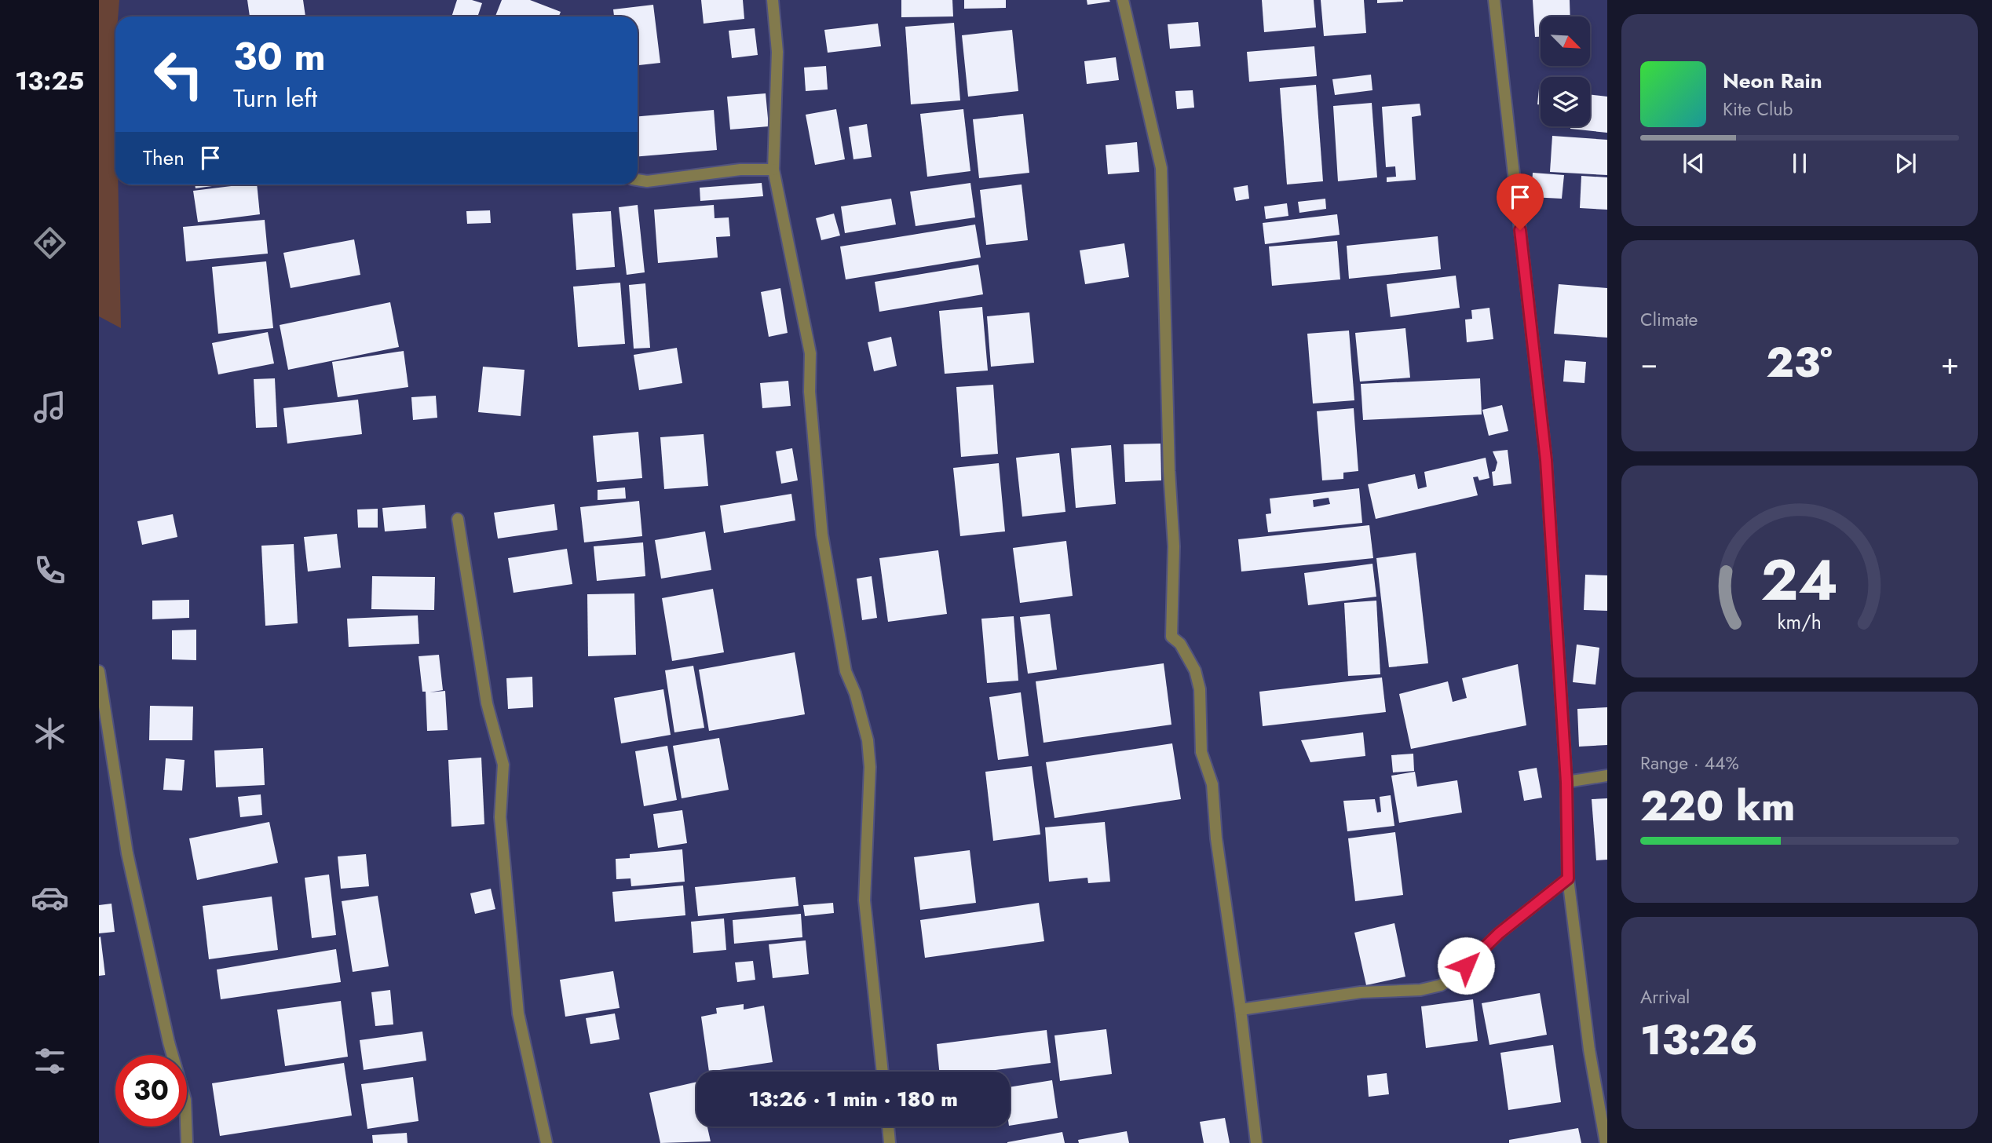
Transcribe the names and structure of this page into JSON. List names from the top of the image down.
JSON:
{
  "north": "bottom right",
  "page": {
    "tabs": "13:25",
    "turn": ["30 m", "Turn left"],
    "song": ["Neon Rain", "Kite Club"],
    "then": "Then",
    "tile": [
      "Climate",
      ["Range · 44%", "220 km"],
      ["Arrival", "13:26"]
    ],
    "heat": ["−", "23°", "+"],
    "limit": "30",
    "trip": "13:26 · 1 min · 180 m",
    "gauge": ["24", "km/h"]
  }
}
